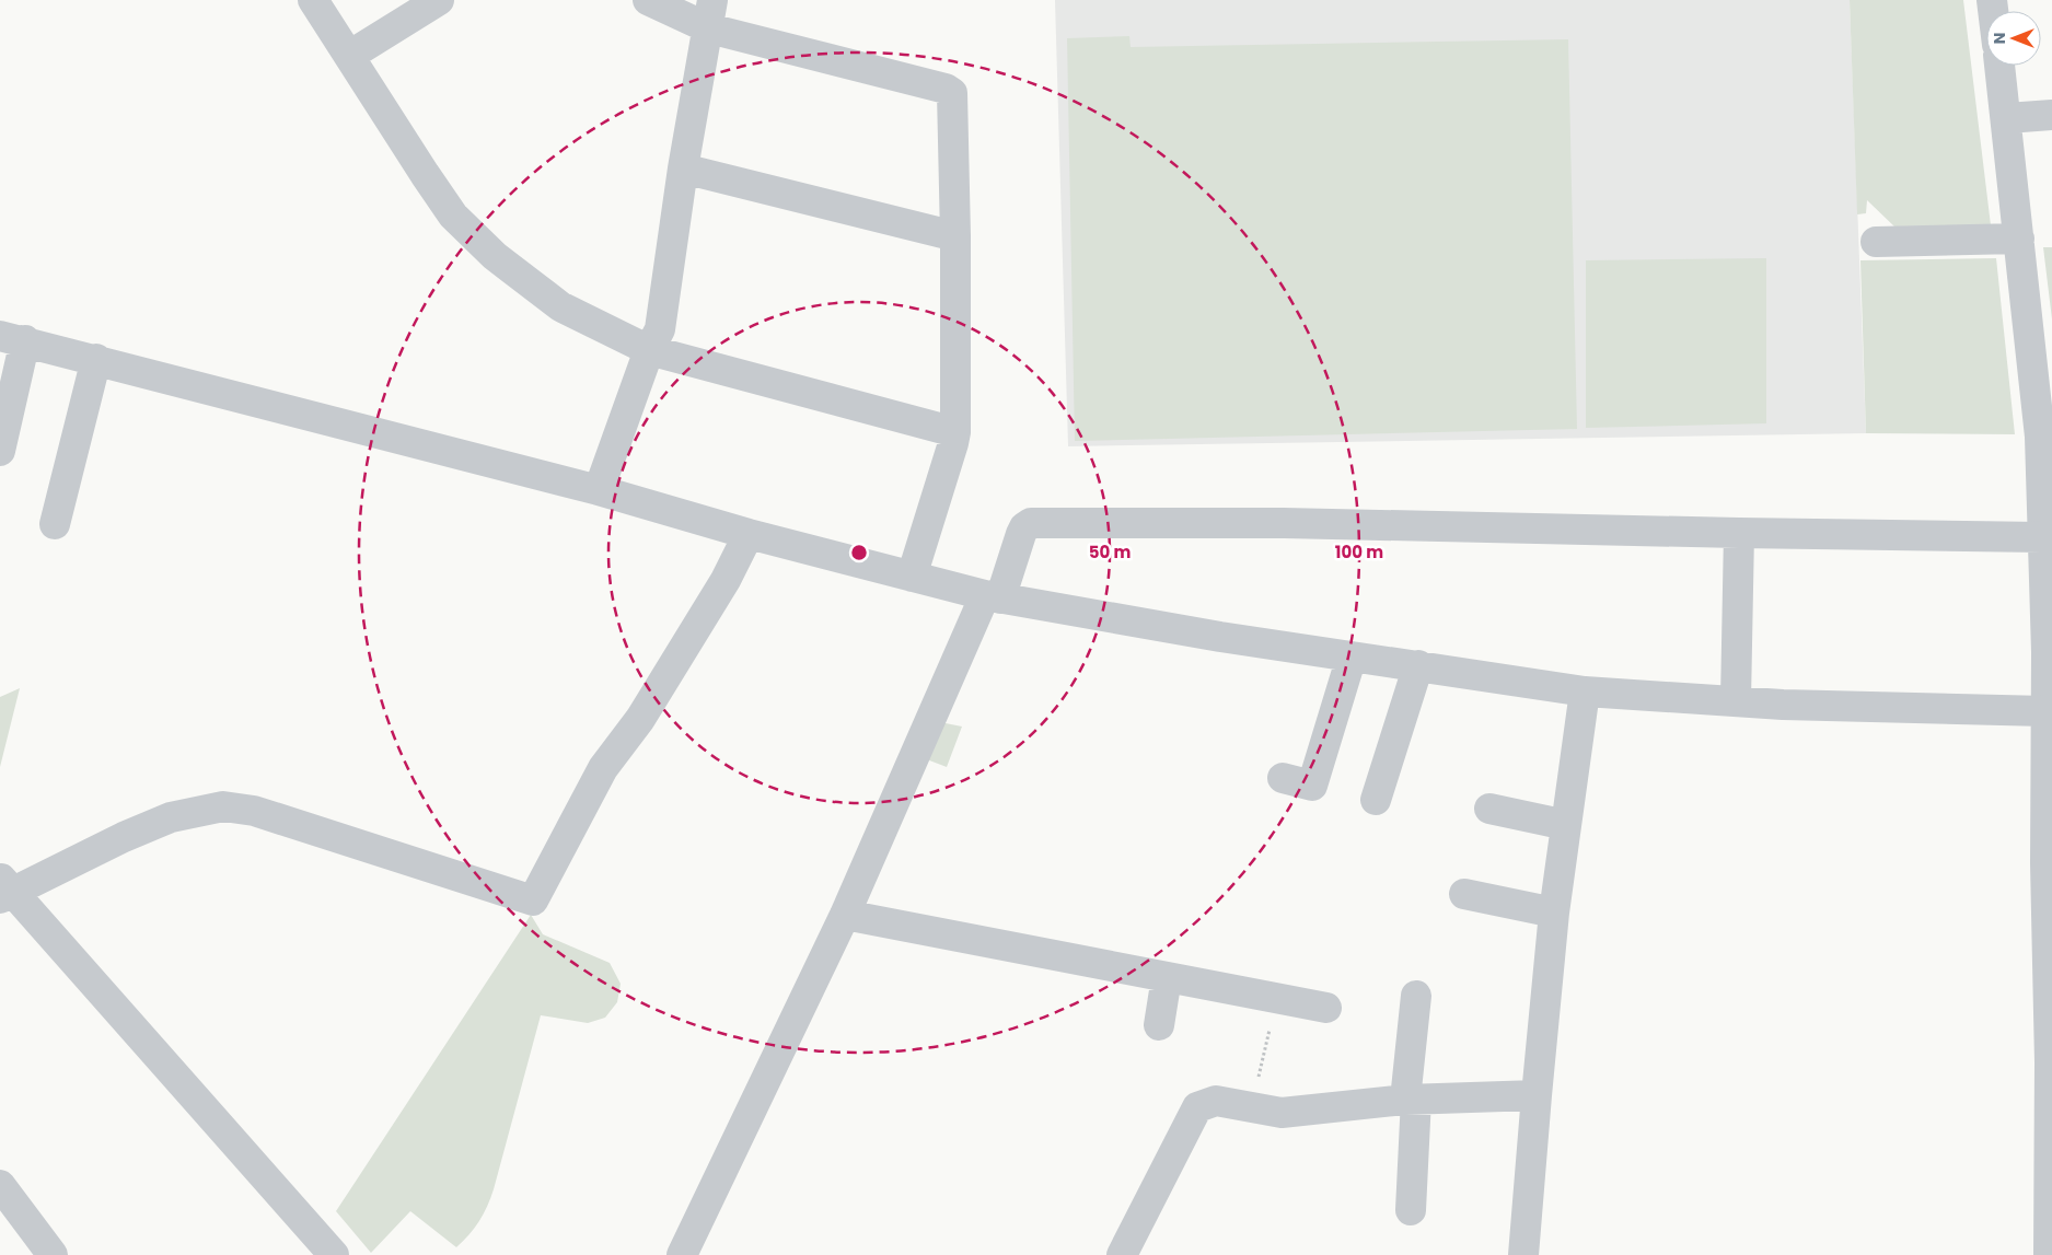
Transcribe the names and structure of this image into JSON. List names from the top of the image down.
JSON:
{
  "north": "left",
  "rings": ["50 m", "100 m"]
}
